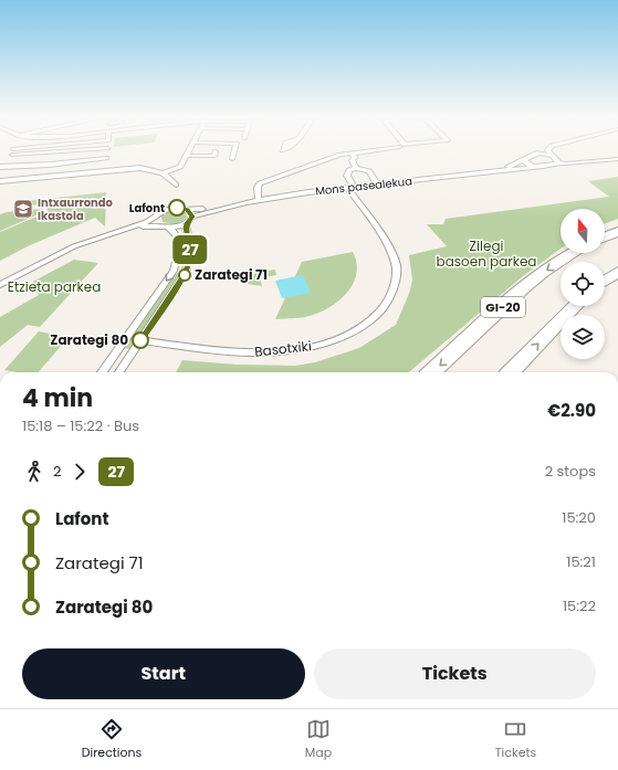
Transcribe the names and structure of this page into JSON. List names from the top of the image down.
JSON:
{
  "streets": {
    "highway": ["GI-20"],
    "street": ["Mons pasealekua", "Basotxiki"]
  },
  "crossings": [
    ["Mons pasealekua", "Basotxiki"]
  ],
  "parks": ["Zilegi basoen parkea", "Etzieta parkea"],
  "places": {
    "other": ["Lafont", "Zarategi 71", "Zarategi 80"],
    "school or university": ["Intxaurrondo Ikastola"]
  },
  "lines": ["bus line 27"],
  "north": "top",
  "page": {
    "on_map": "27",
    "heading": ["4 min", "15:18 – 15:22 · Bus", "€2.90"],
    "legs": ["2", "27", "2 stops"],
    "list": [
      {
        "name": "Lafont",
        "value": "15:20"
      },
      {
        "name": "Zarategi 71",
        "value": "15:21"
      },
      {
        "name": "Zarategi 80",
        "value": "15:22"
      }
    ],
    "buttons": ["Start", "Tickets"],
    "tabs": ["Directions", "Map", "Tickets"]
  }
}
